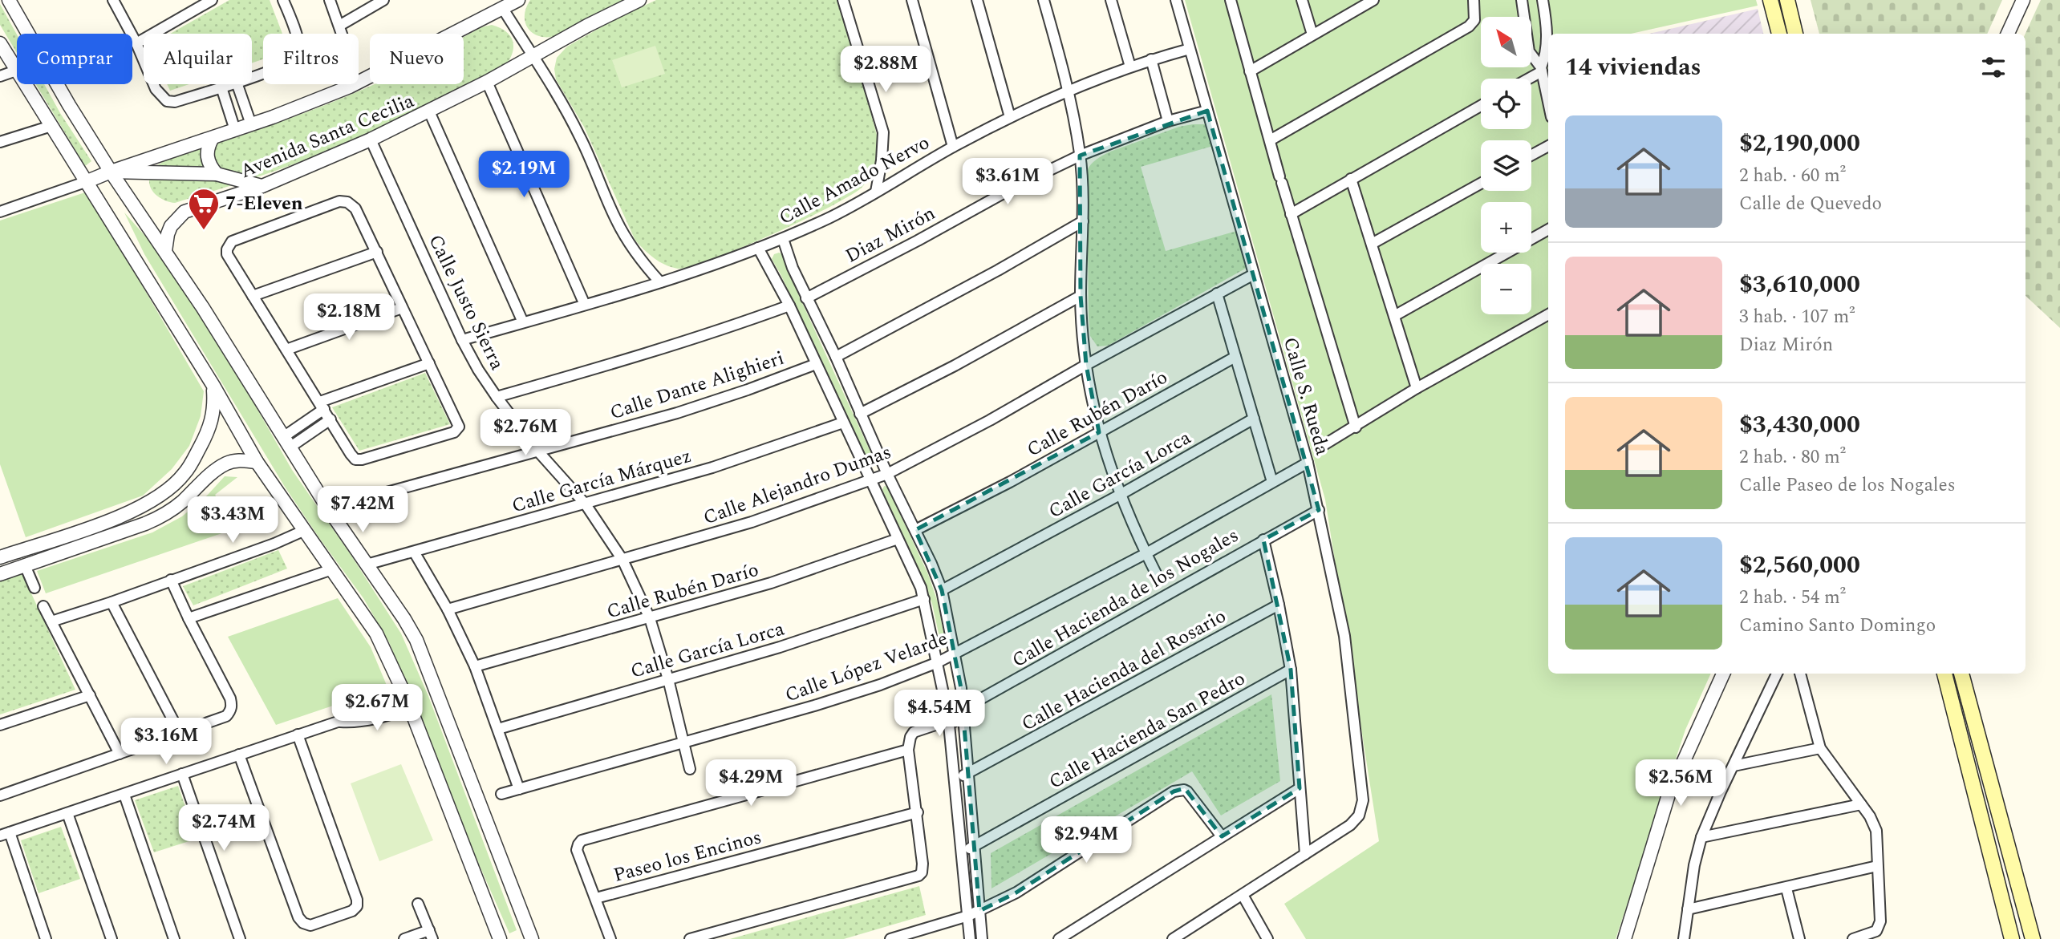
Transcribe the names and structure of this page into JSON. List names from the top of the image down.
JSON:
{
  "streets": {
    "street": [
      "Avenida Santa Cecilia",
      "Calle Amado Nervo",
      "Diaz Mirón",
      "Calle Justo Sierra",
      "Calle Dante Alighieri",
      "Calle S. Rueda",
      "Calle Rubén Darío",
      "Calle García Lorca",
      "Calle García Márquez",
      "Calle Alejandro Dumas",
      "Calle Hacienda de los Nogales",
      "Calle López Velarde",
      "Calle Hacienda del Rosario",
      "Calle Hacienda San Pedro",
      "Paseo los Encinos"
    ]
  },
  "crossings": [
    ["Avenida Santa Cecilia", "Calle Justo Sierra"],
    ["Calle Amado Nervo", "Calle Justo Sierra"],
    ["Calle Amado Nervo", "Calle S. Rueda"],
    ["Diaz Mirón", "Calle S. Rueda"],
    ["Calle Justo Sierra", "Calle Dante Alighieri"],
    ["Calle Justo Sierra", "Calle Rubén Darío"],
    ["Calle Justo Sierra", "Calle García Lorca"],
    ["Calle Justo Sierra", "Calle García Márquez"],
    ["Calle Justo Sierra", "Calle Alejandro Dumas"],
    ["Calle Justo Sierra", "Calle López Velarde"],
    ["Calle S. Rueda", "Calle Alejandro Dumas"],
    ["Calle S. Rueda", "Calle Hacienda de los Nogales"],
    ["Calle S. Rueda", "Calle López Velarde"]
  ],
  "places": {
    "supermarket": ["7-Eleven"]
  },
  "north": "top left",
  "page": {
    "map_buttons": ["+", "−"],
    "chip": [
      "Comprar",
      "Alquilar",
      "Filtros",
      "Nuevo"
    ],
    "heading": "14 viviendas",
    "price": [
      "$2.88M",
      "$2.19M",
      "$3.61M",
      "$2.18M",
      "$2.76M",
      "$7.42M",
      "$3.43M",
      "$2.67M",
      "$4.54M",
      "$3.16M",
      "$4.29M",
      "$2.56M",
      "$2.74M",
      "$2.94M"
    ],
    "list": [
      {
        "name": "$2,190,000",
        "note": "2 hab. · 60 m² · Calle de Quevedo"
      },
      {
        "name": "$3,610,000",
        "note": "3 hab. · 107 m² · Diaz Mirón"
      },
      {
        "name": "$3,430,000",
        "note": "2 hab. · 80 m² · Calle Paseo de los Nogales"
      },
      {
        "name": "$2,560,000",
        "note": "2 hab. · 54 m² · Camino Santo Domingo"
      }
    ]
  }
}
